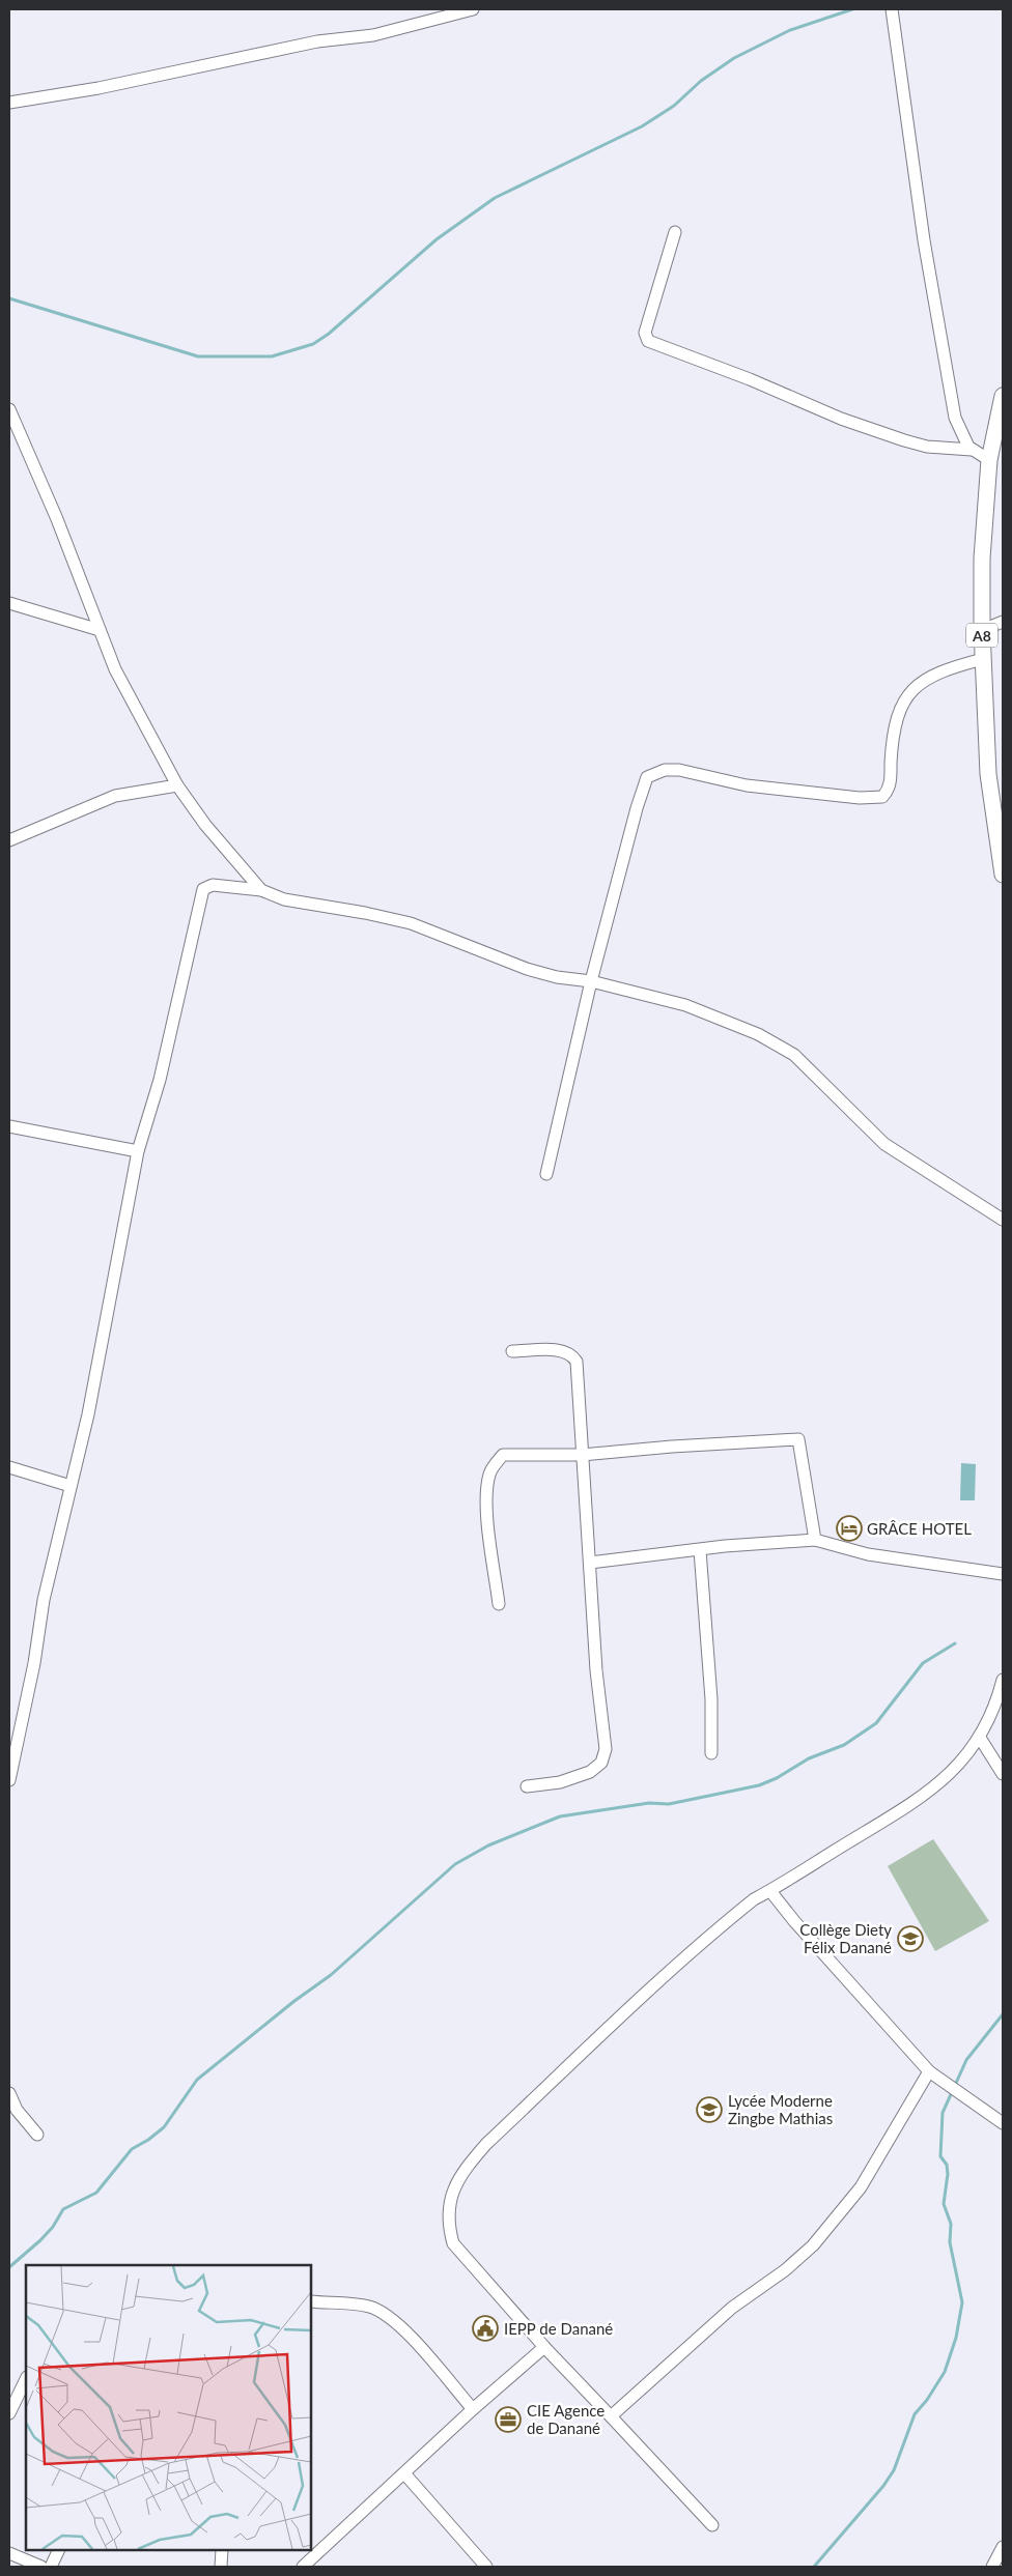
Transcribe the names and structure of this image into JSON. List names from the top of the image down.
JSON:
{
  "streets": {
    "main road": ["A8"]
  },
  "places": {
    "hotel": ["GRÂCE HOTEL"],
    "school or university": ["Collège Diety Félix Danané", "Lycée Moderne Zingbe Mathias"],
    "public building": ["IEPP de Danané"],
    "office": ["CIE Agence de Danané"]
  }
}
